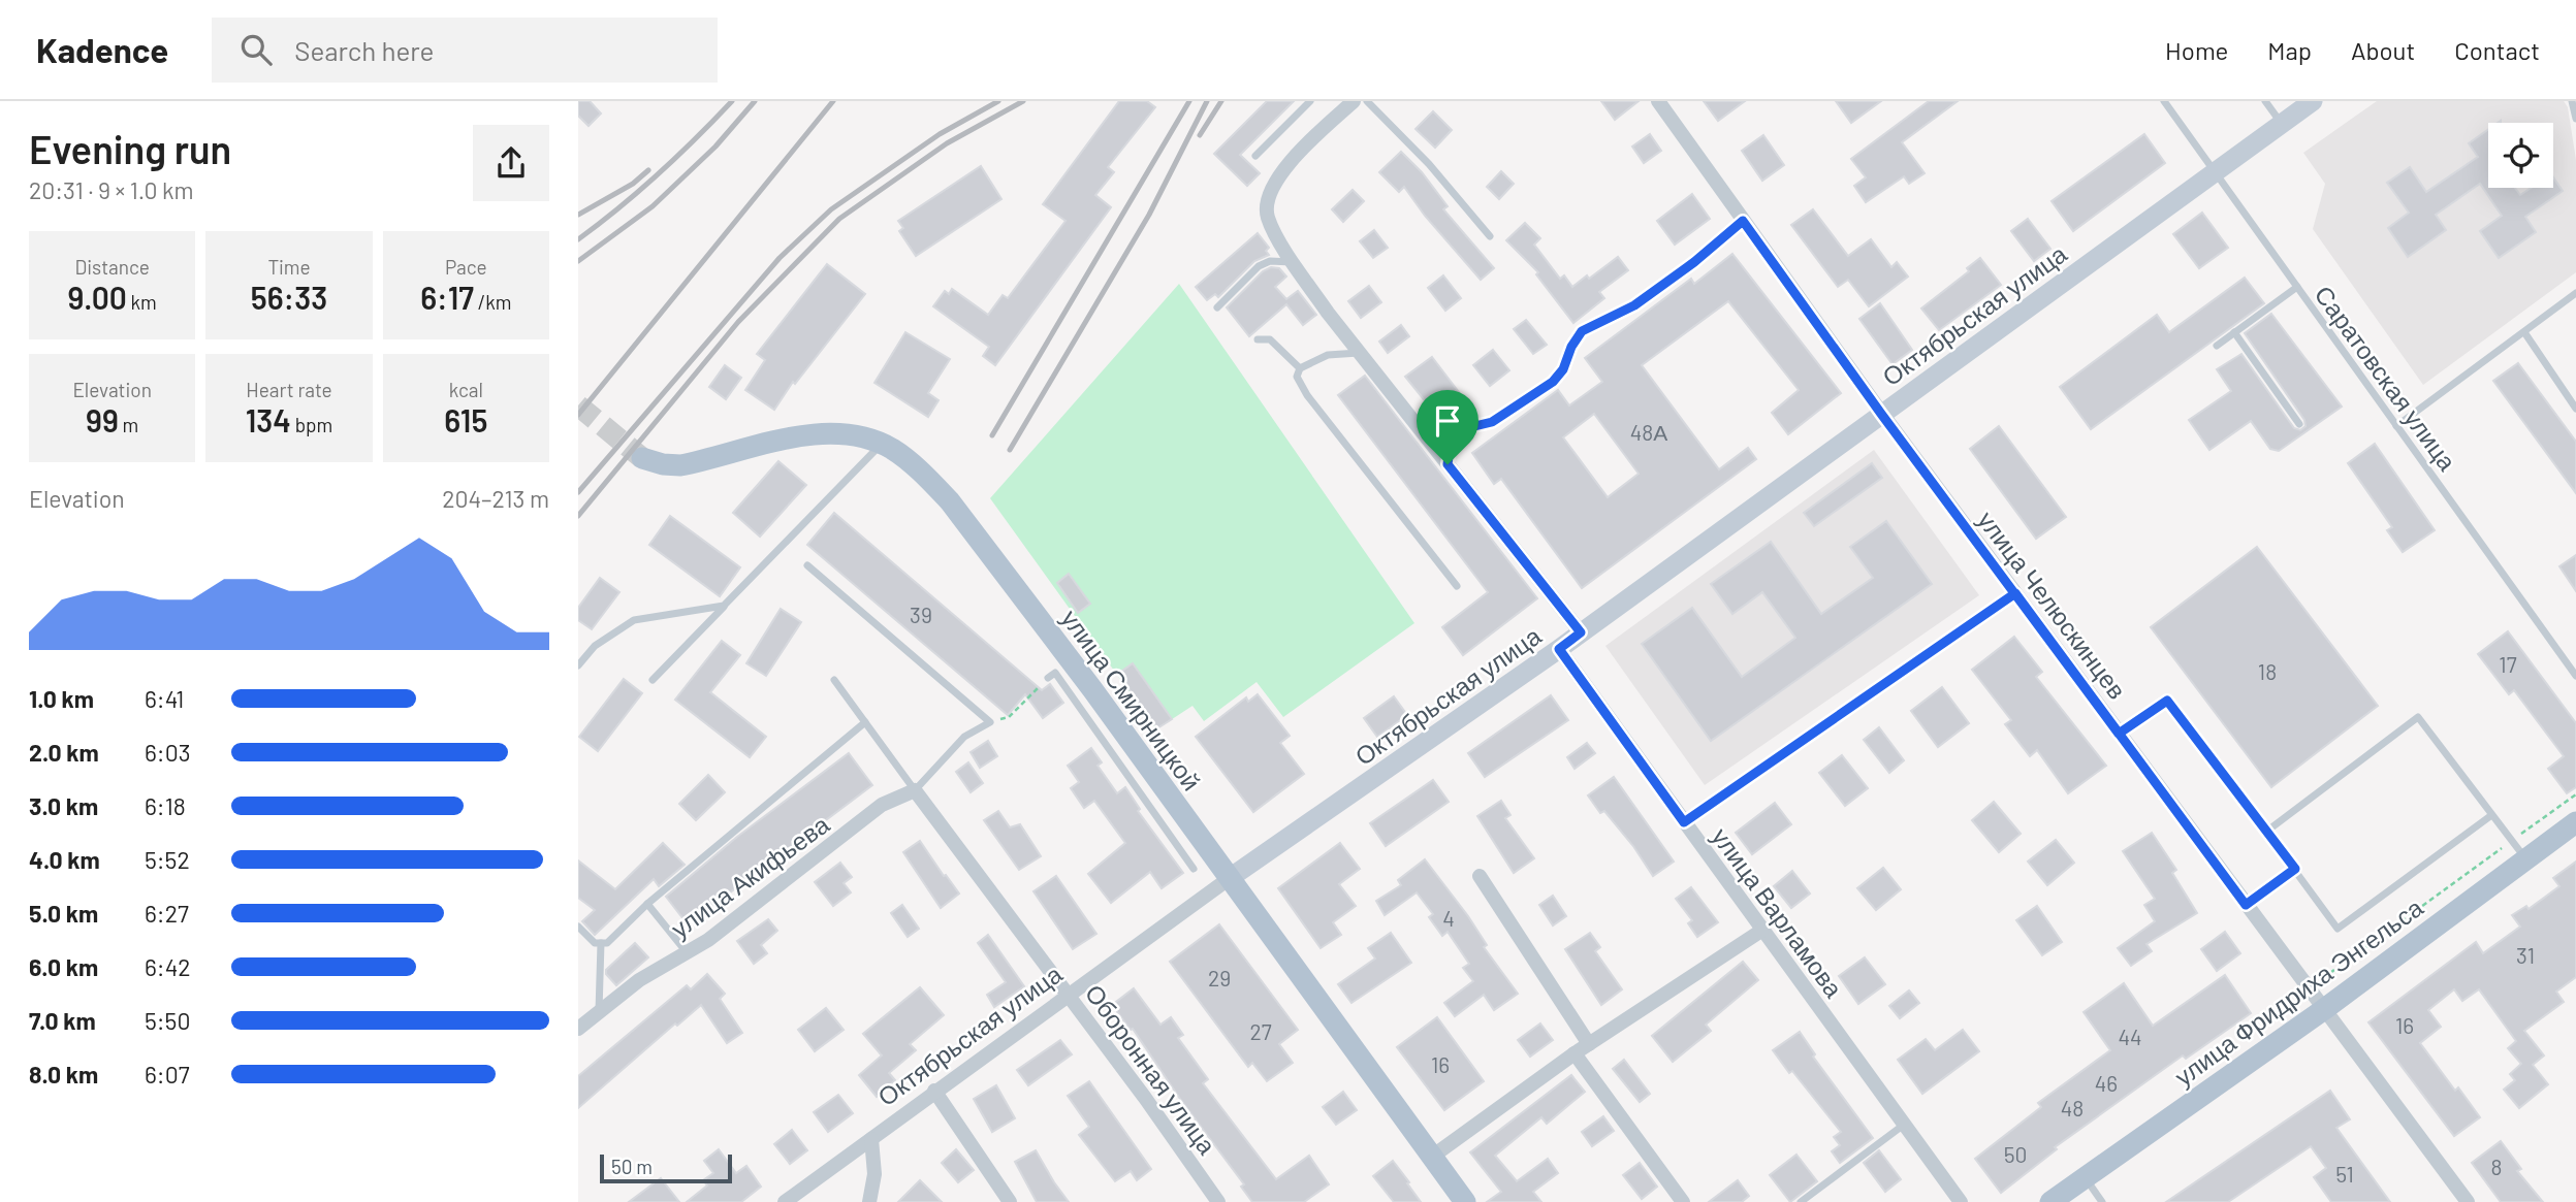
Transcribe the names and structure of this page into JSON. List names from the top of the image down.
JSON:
{
  "streets": {
    "main road": ["Октябрьская улица", "улица Смирницкой", "улица Фридриха Энгельса"],
    "street": [
      "улица Челюскинцев",
      "улица Акифьева",
      "улица Варламова",
      "Оборонная улица"
    ],
    "lane": ["Саратовская улица"]
  },
  "crossings": [
    ["Октябрьская улица", "Саратовская улица"],
    ["Октябрьская улица", "улица Челюскинцев"],
    ["Октябрьская улица", "улица Смирницкой"],
    ["Октябрьская улица", "улица Варламова"],
    ["Октябрьская улица", "Оборонная улица"],
    ["улица Челюскинцев", "улица Фридриха Энгельса"],
    ["улица Акифьева", "Оборонная улица"]
  ],
  "house_numbers": [
    "48А",
    "39",
    "17",
    "18",
    "4",
    "31",
    "29",
    "16",
    "27",
    "44",
    "16",
    "46",
    "48",
    "50",
    "8",
    "51"
  ],
  "scale_bar": "50 m",
  "page": {
    "header": "Kadence",
    "search": "Search here",
    "nav": [
      "Home",
      "Map",
      "About",
      "Contact"
    ],
    "heading": ["Evening run", "20:31 · 9 × 1.0 km"],
    "stats": [
      ["Distance", "9.00 km"],
      ["Time", "56:33"],
      ["Pace", "6:17 /km"],
      ["Elevation", "99 m"],
      ["Heart rate", "134 bpm"],
      ["kcal", "615"]
    ],
    "chart": ["Elevation", "204–213 m"],
    "list": [
      {
        "name": "1.0 km",
        "note": "6:41"
      },
      {
        "name": "2.0 km",
        "note": "6:03"
      },
      {
        "name": "3.0 km",
        "note": "6:18"
      },
      {
        "name": "4.0 km",
        "note": "5:52"
      },
      {
        "name": "5.0 km",
        "note": "6:27"
      },
      {
        "name": "6.0 km",
        "note": "6:42"
      },
      {
        "name": "7.0 km",
        "note": "5:50"
      },
      {
        "name": "8.0 km",
        "note": "6:07"
      }
    ],
    "scale": "50 m"
  }
}
